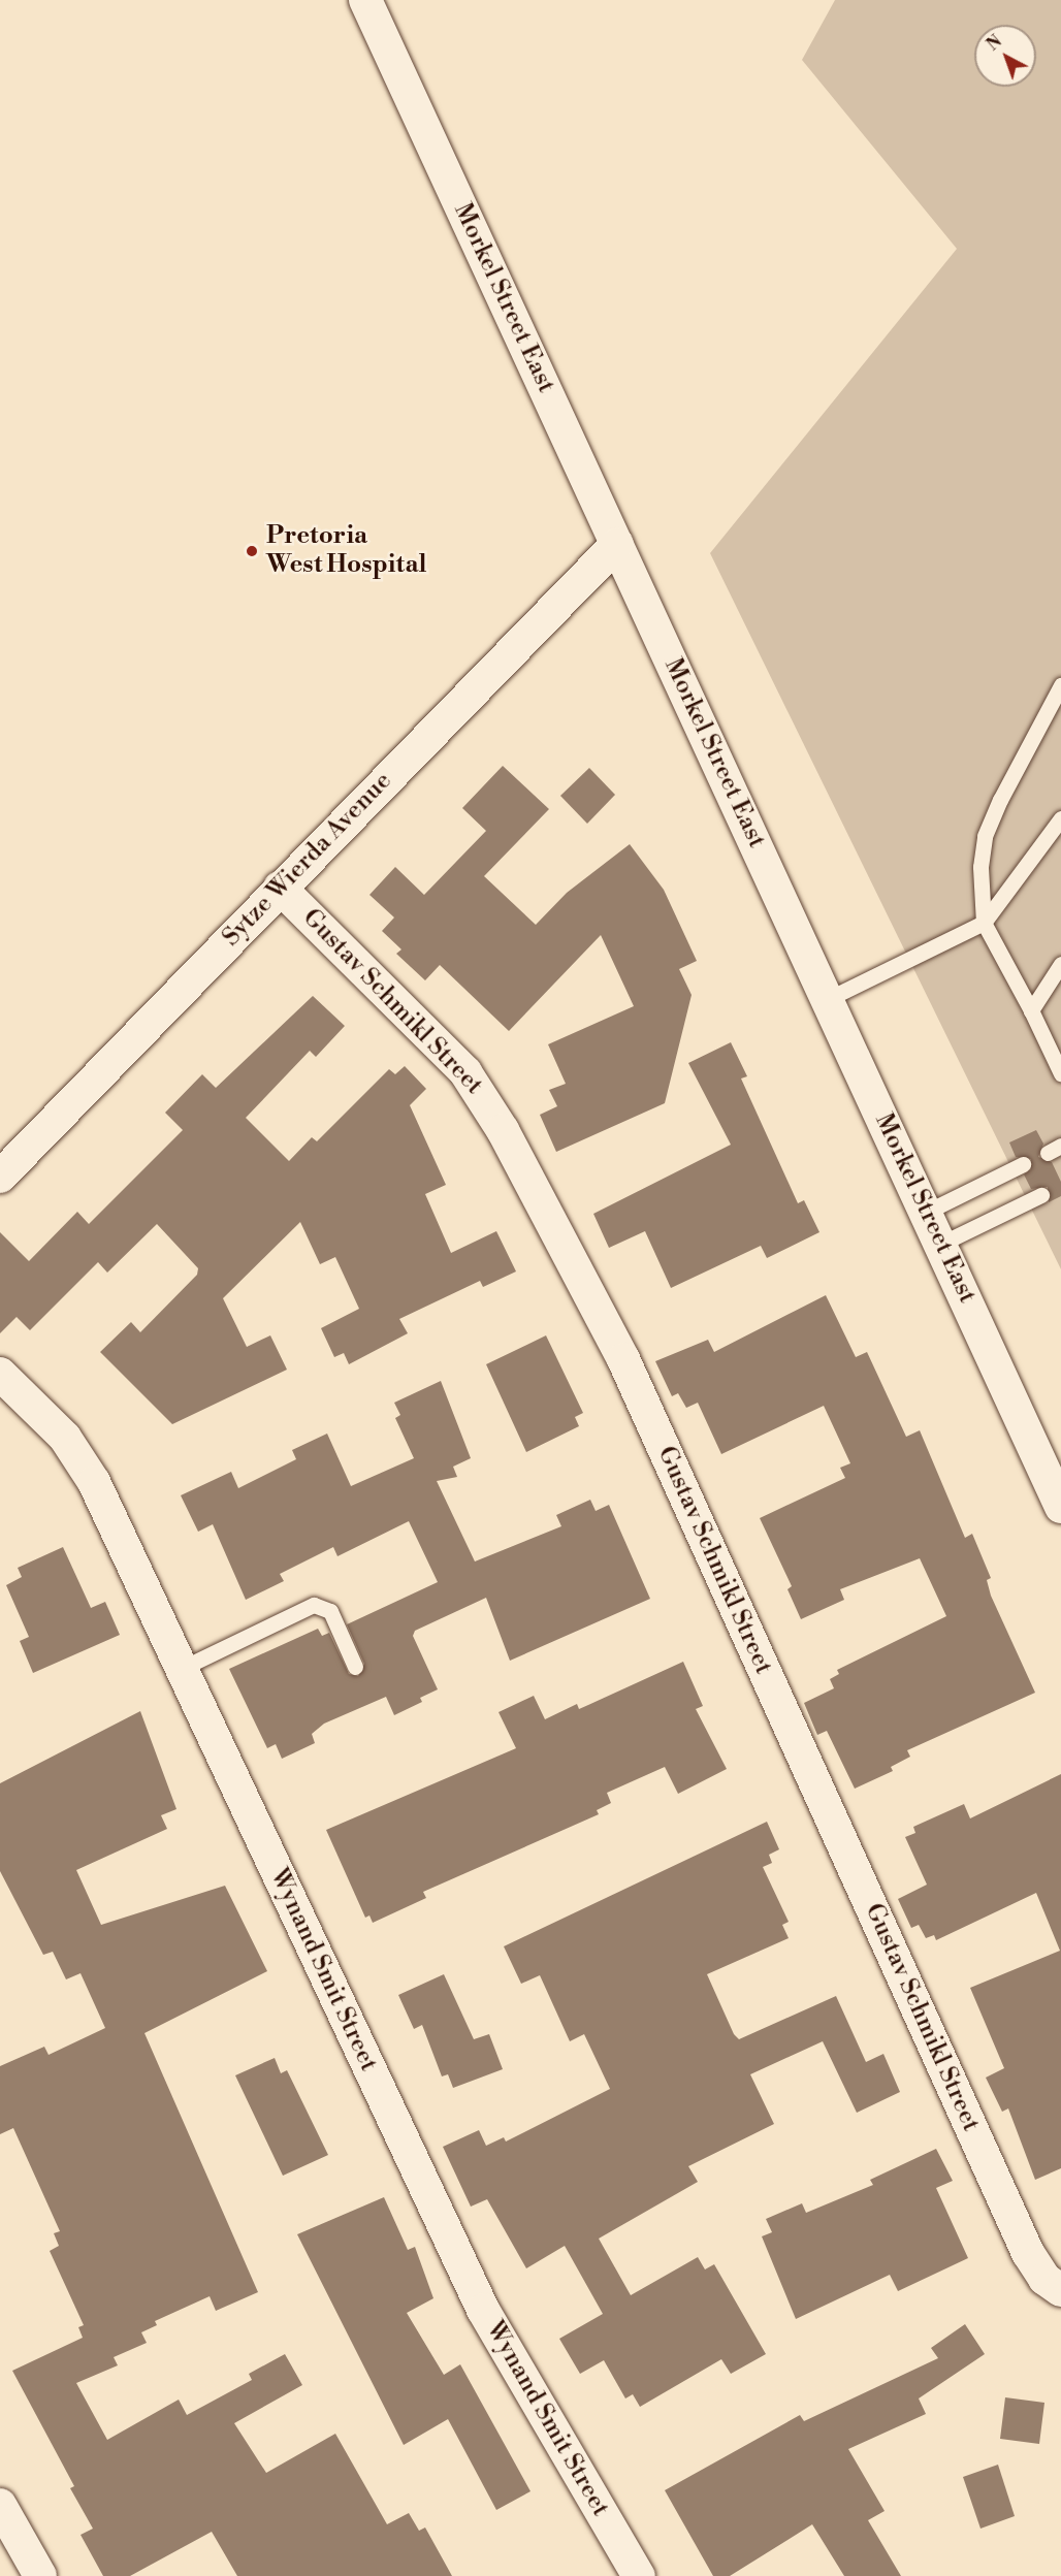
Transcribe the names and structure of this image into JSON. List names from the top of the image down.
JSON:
{
  "streets": {
    "street": [
      "Morkel Street East",
      "Sytze Wierda Avenue",
      "Gustav Schmikl Street",
      "Wynand Smit Street"
    ]
  },
  "crossings": [
    ["Morkel Street East", "Sytze Wierda Avenue"],
    ["Sytze Wierda Avenue", "Gustav Schmikl Street"]
  ],
  "places": ["Pretoria West Hospital"],
  "north": "top left"
}
